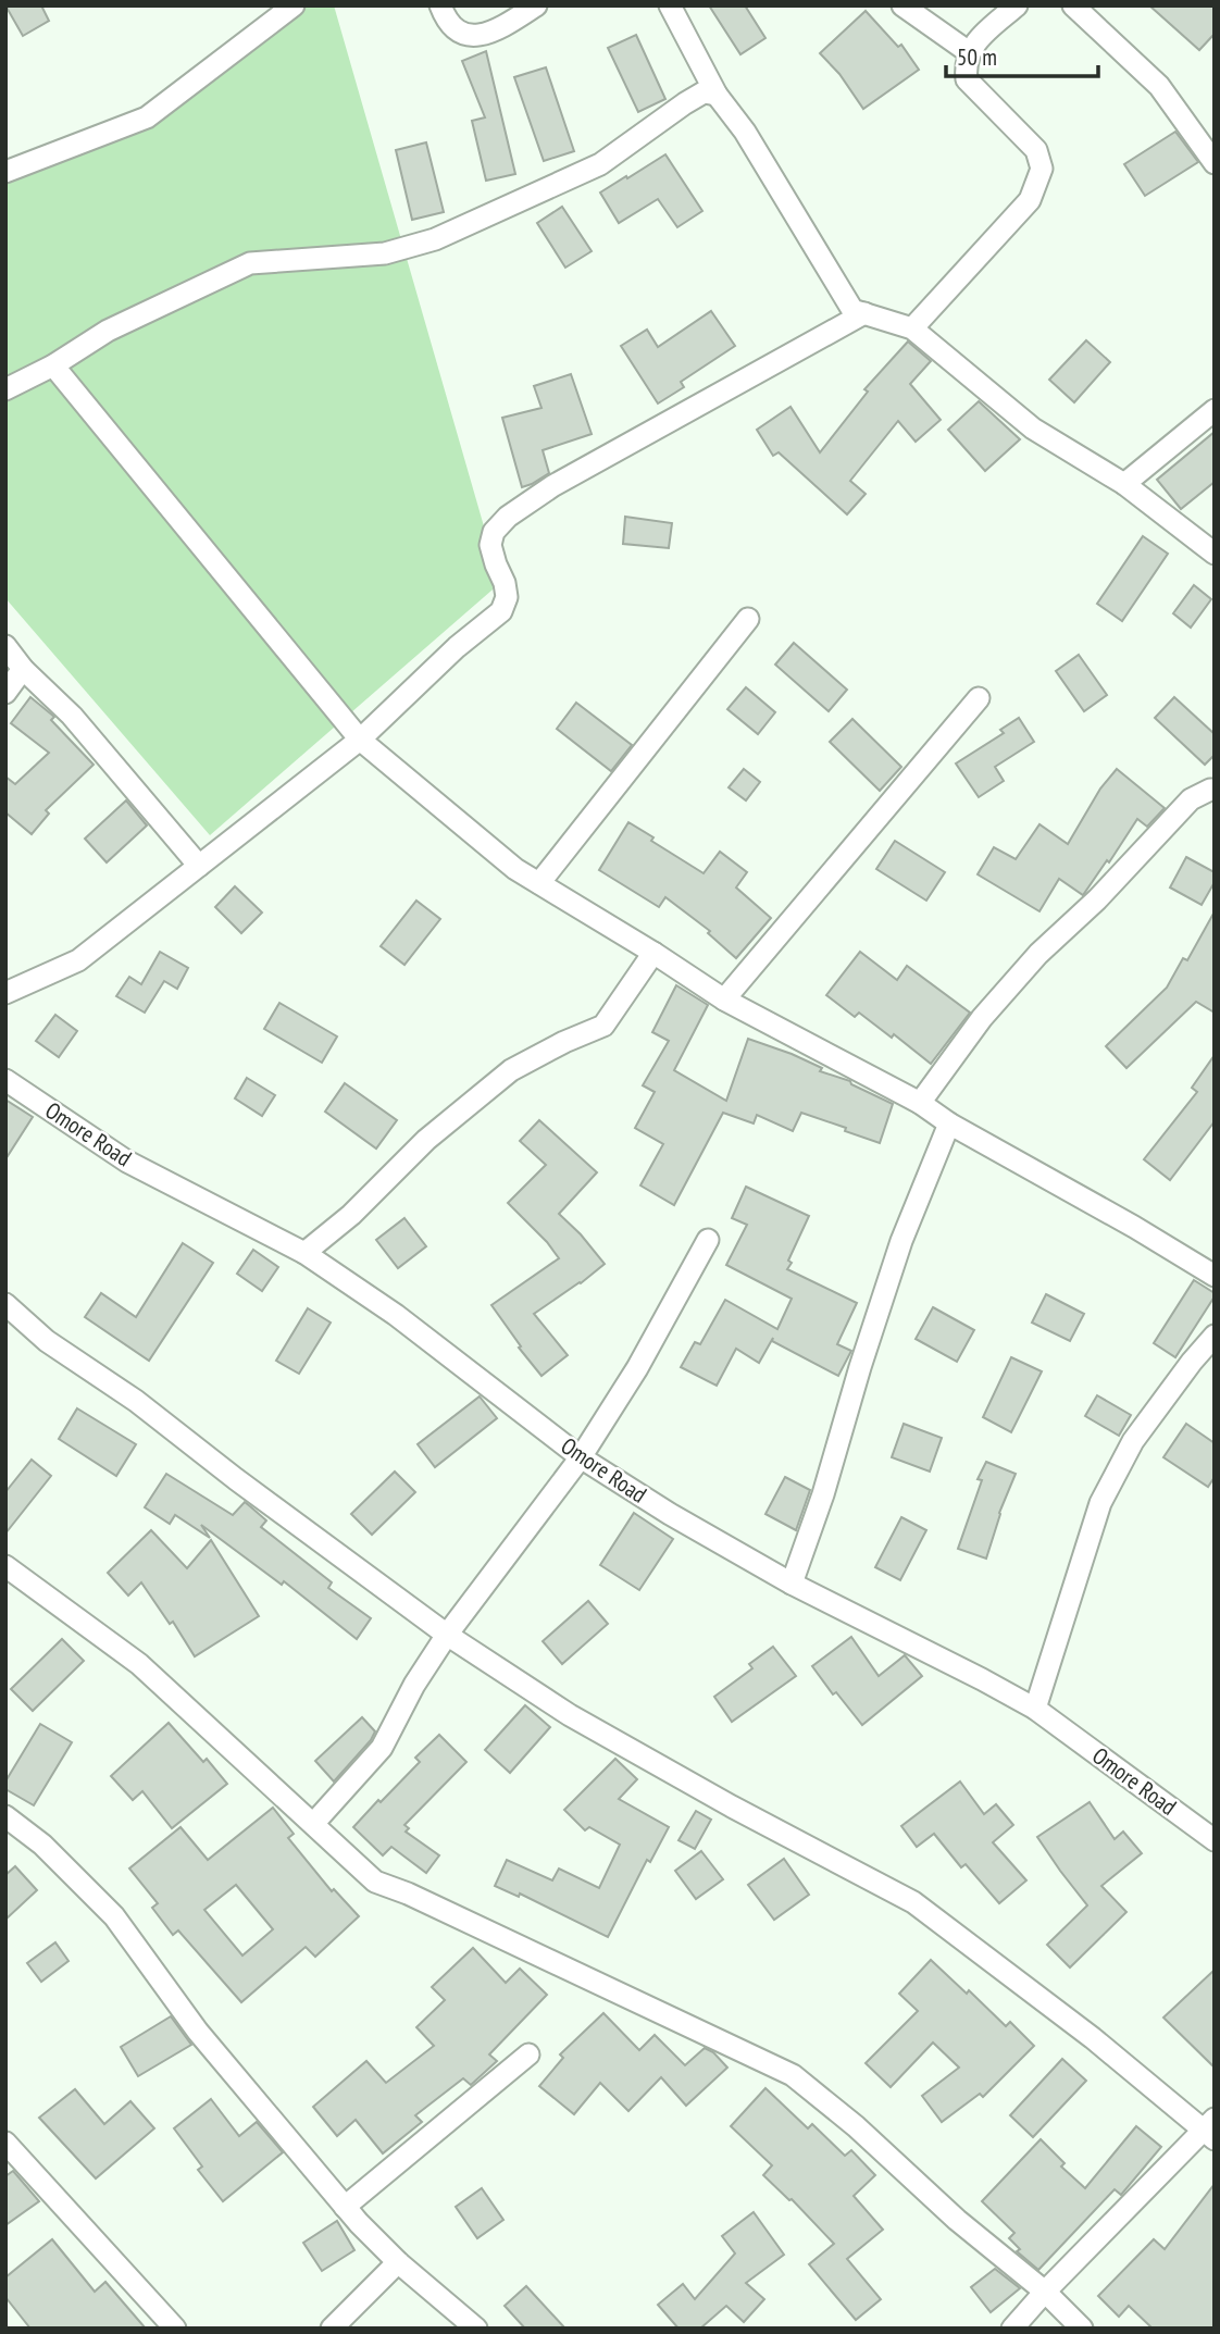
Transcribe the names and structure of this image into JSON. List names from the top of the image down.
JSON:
{
  "streets": {
    "street": ["Omore Road"]
  },
  "scale_bar": "50 m"
}
